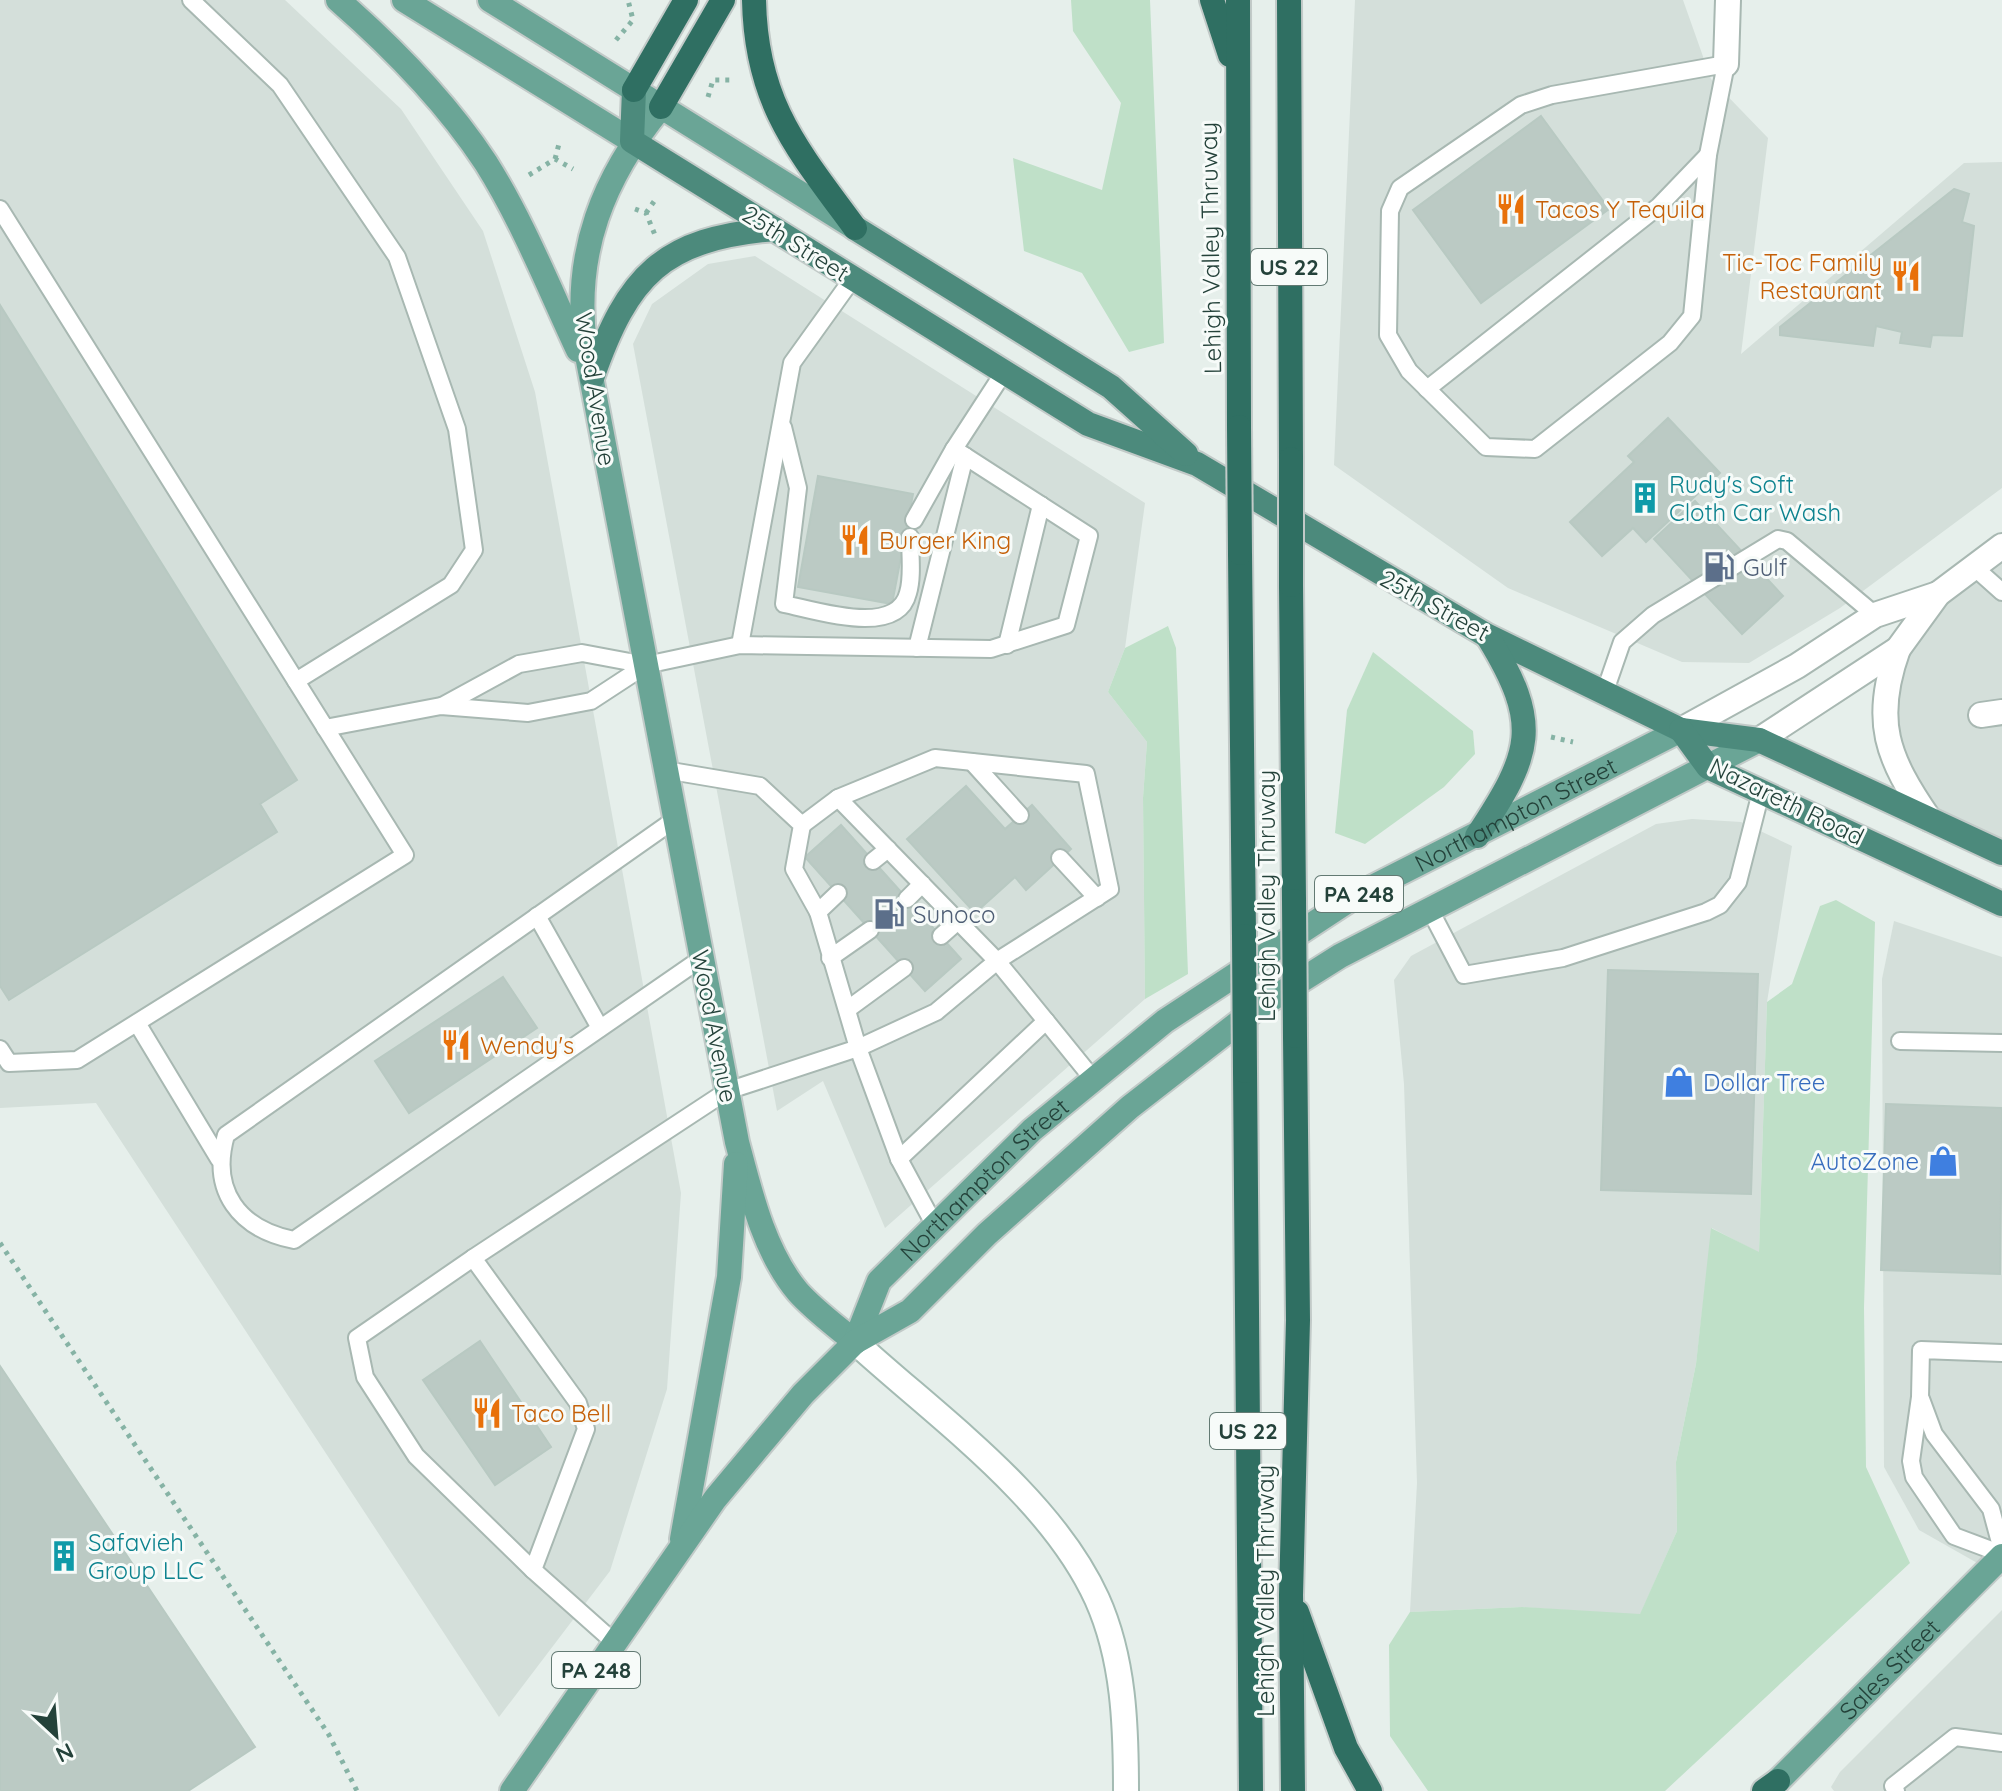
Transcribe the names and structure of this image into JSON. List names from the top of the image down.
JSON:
{
  "streets": {
    "highway": [
      "25th Street",
      "Lehigh Valley Thruway",
      "US 22",
      "Wood Avenue",
      "Nazareth Road"
    ],
    "main road": ["Northampton Street", "PA 248", "Sales Street"]
  },
  "crossings": [
    ["25th Street", "Wood Avenue"],
    ["25th Street", "Nazareth Road"],
    ["25th Street", "Northampton Street"],
    ["Wood Avenue", "Northampton Street"],
    ["Nazareth Road", "Northampton Street"]
  ],
  "places": {
    "restaurant": [
      "Tacos Y Tequila",
      "Tic-Toc Family Restaurant",
      "Burger King",
      "Wendy's",
      "Taco Bell"
    ],
    "building": ["Rudy's Soft Cloth Car Wash", "Safavieh Group LLC"],
    "fuel station": ["Gulf", "Sunoco"],
    "shop": ["Dollar Tree", "AutoZone"]
  },
  "north": "bottom right"
}
